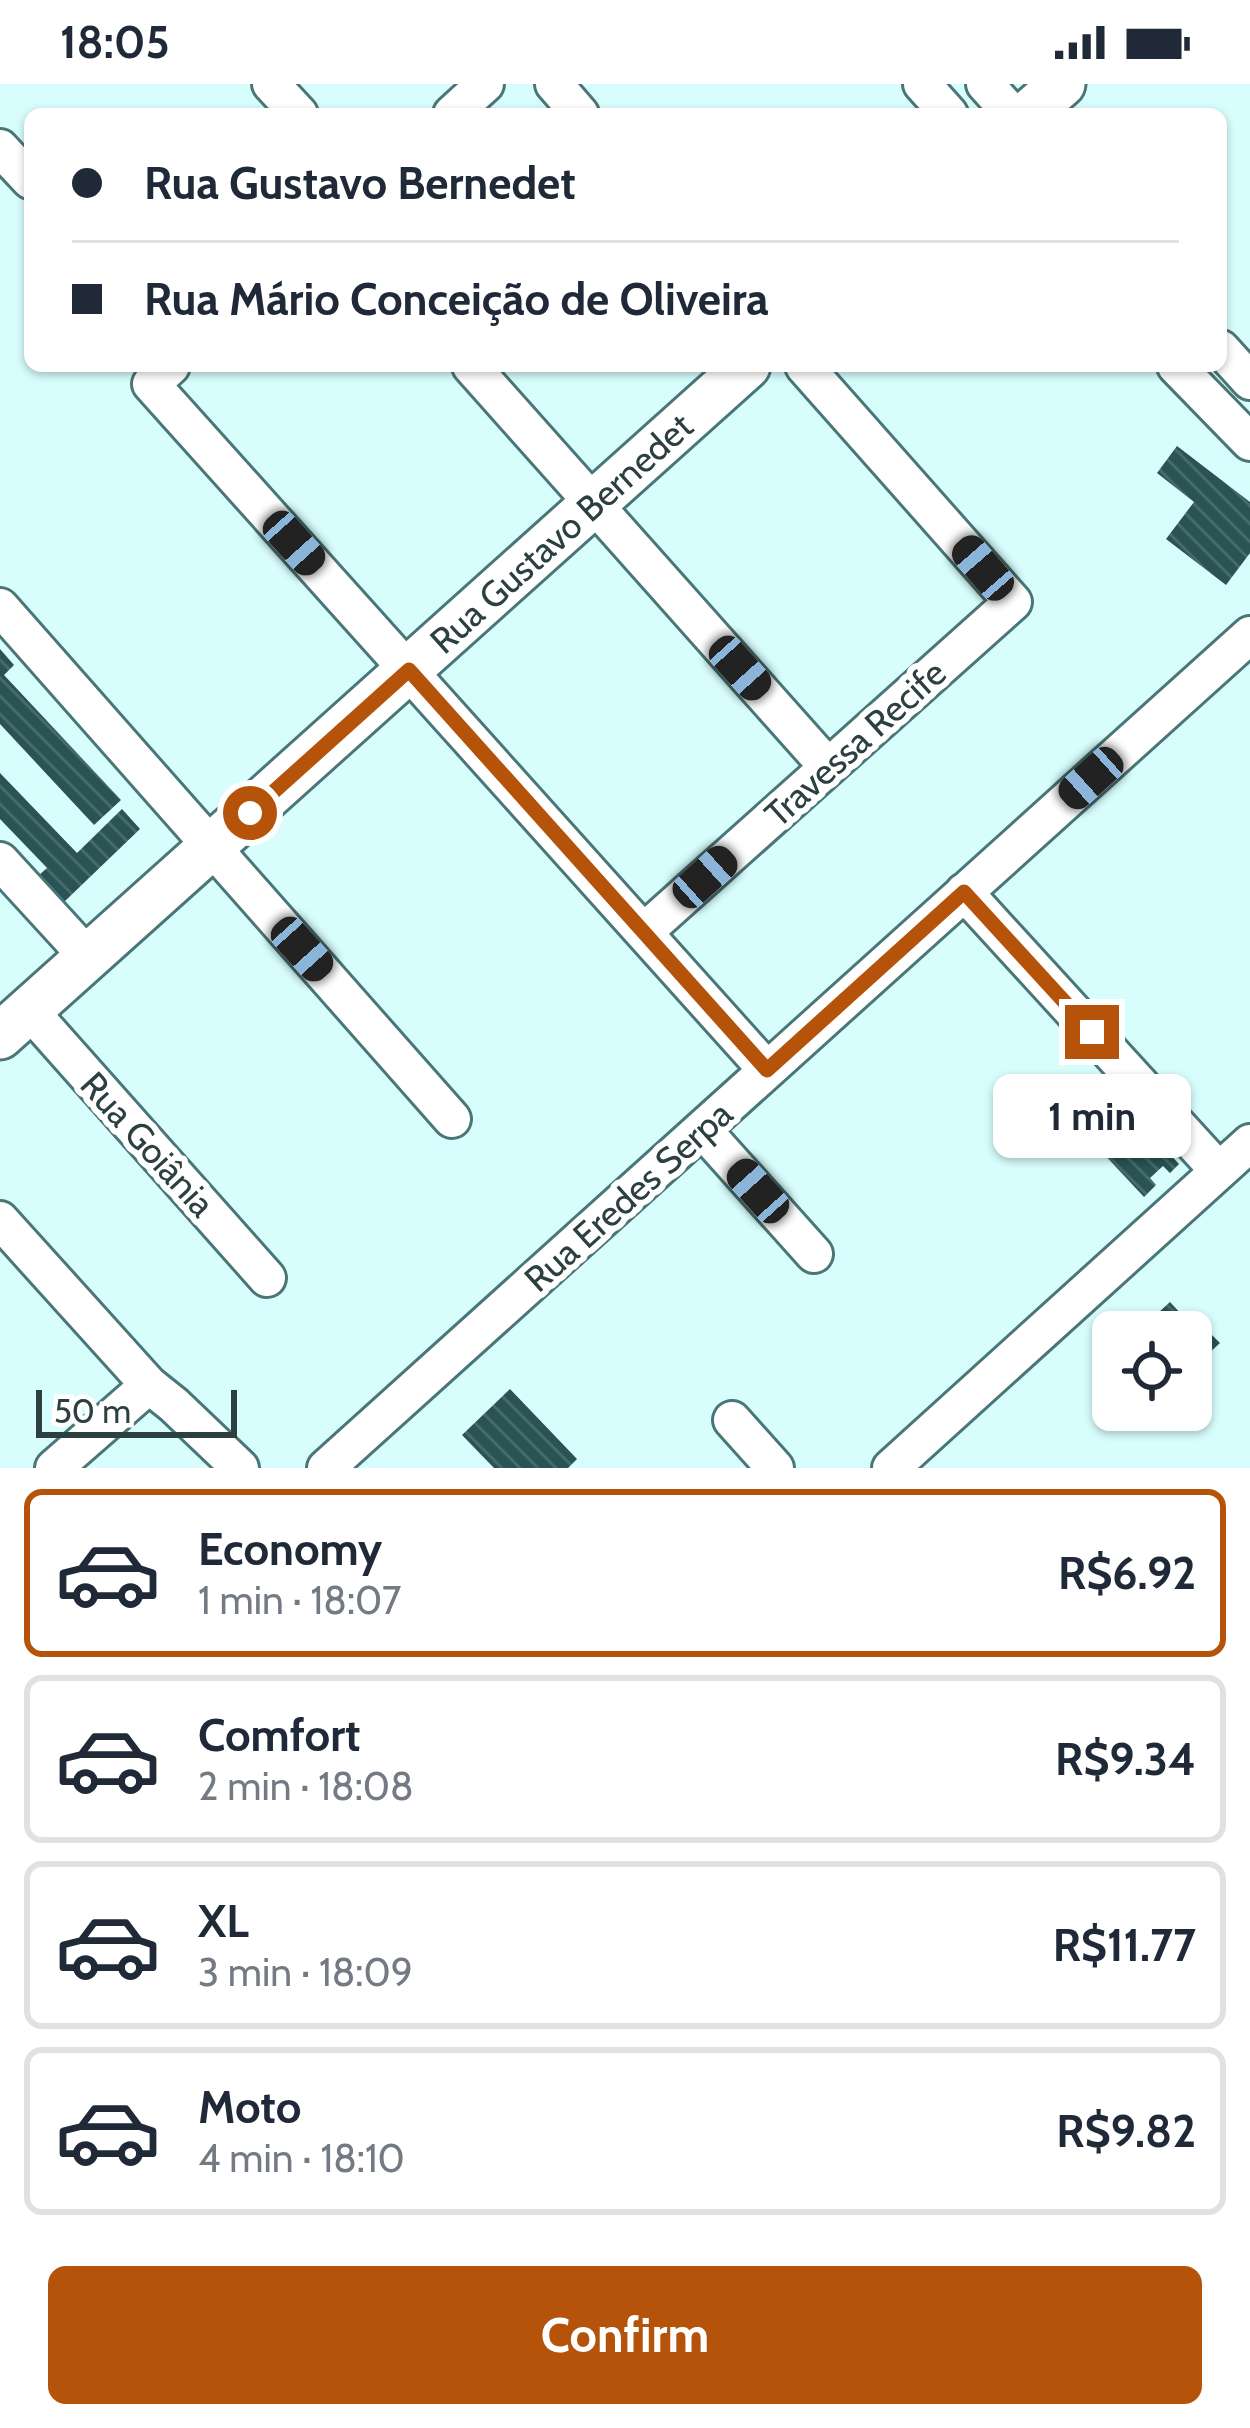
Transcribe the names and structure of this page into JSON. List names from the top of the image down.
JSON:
{
  "streets": {
    "main road": ["Rua Gustavo Bernedet"],
    "street": ["Travessa Recife", "Rua Goiânia", "Rua Eredes Serpa"]
  },
  "crossings": [
    ["Rua Gustavo Bernedet", "Rua Goiânia"]
  ],
  "scale_bar": "50 m",
  "page": {
    "status": "18:05",
    "banner": ["Rua Gustavo Bernedet", "Rua Mário Conceição de Oliveira"],
    "bubble": "1 min",
    "scale": "50 m",
    "list": [
      {
        "name": "Economy",
        "note": "1 min · 18:07",
        "value": "R$6.92"
      },
      {
        "name": "Comfort",
        "note": "2 min · 18:08",
        "value": "R$9.34"
      },
      {
        "name": "XL",
        "note": "3 min · 18:09",
        "value": "R$11.77"
      },
      {
        "name": "Moto",
        "note": "4 min · 18:10",
        "value": "R$9.82"
      }
    ],
    "buttons": "Confirm"
  }
}
